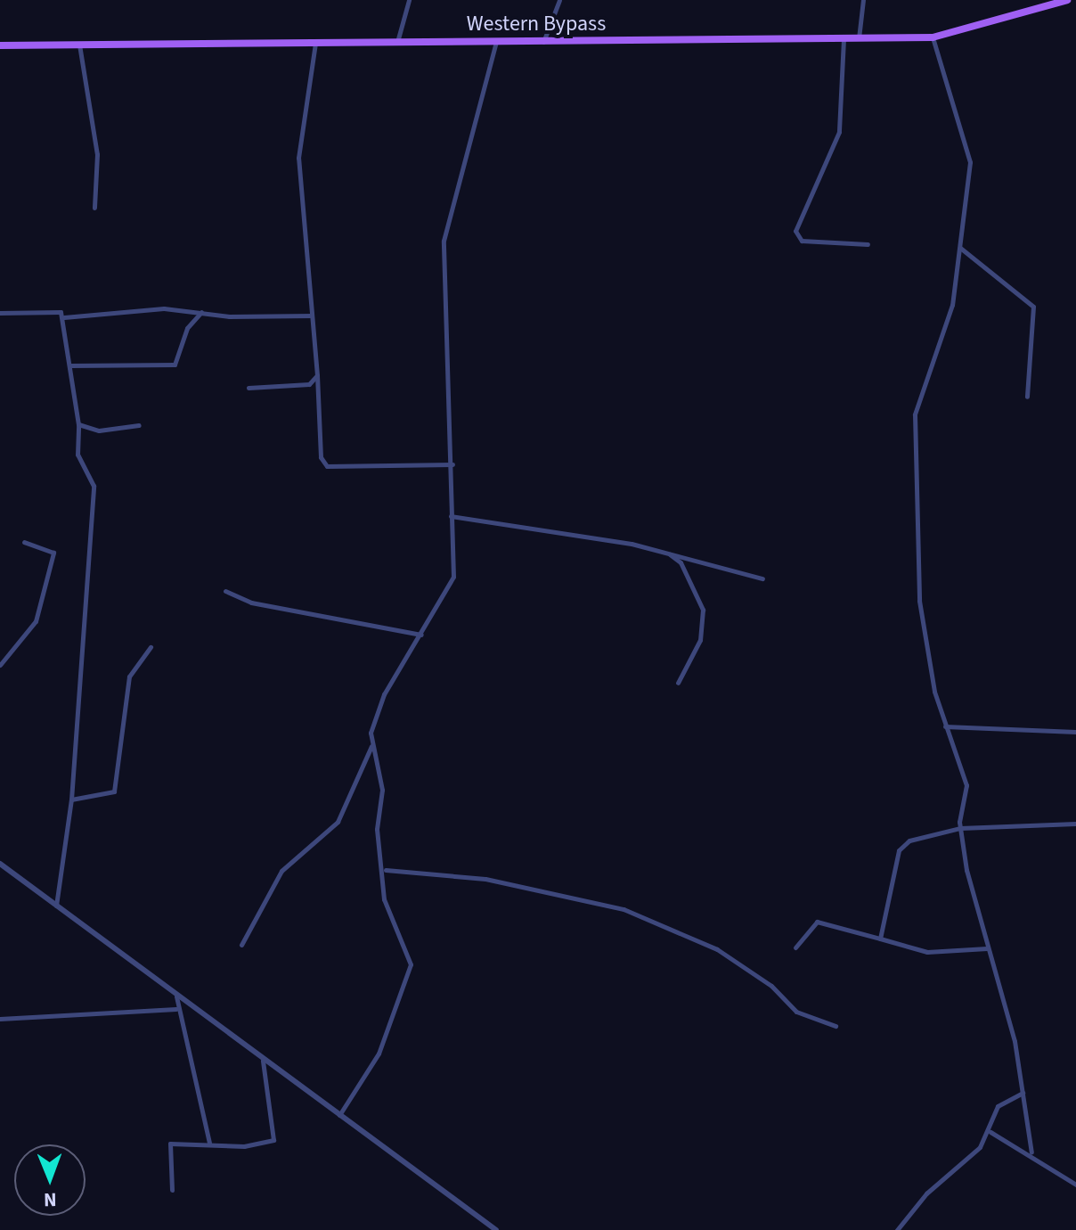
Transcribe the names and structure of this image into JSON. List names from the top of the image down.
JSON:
{
  "streets": {
    "main road": ["Western Bypass"]
  },
  "north": "bottom"
}
